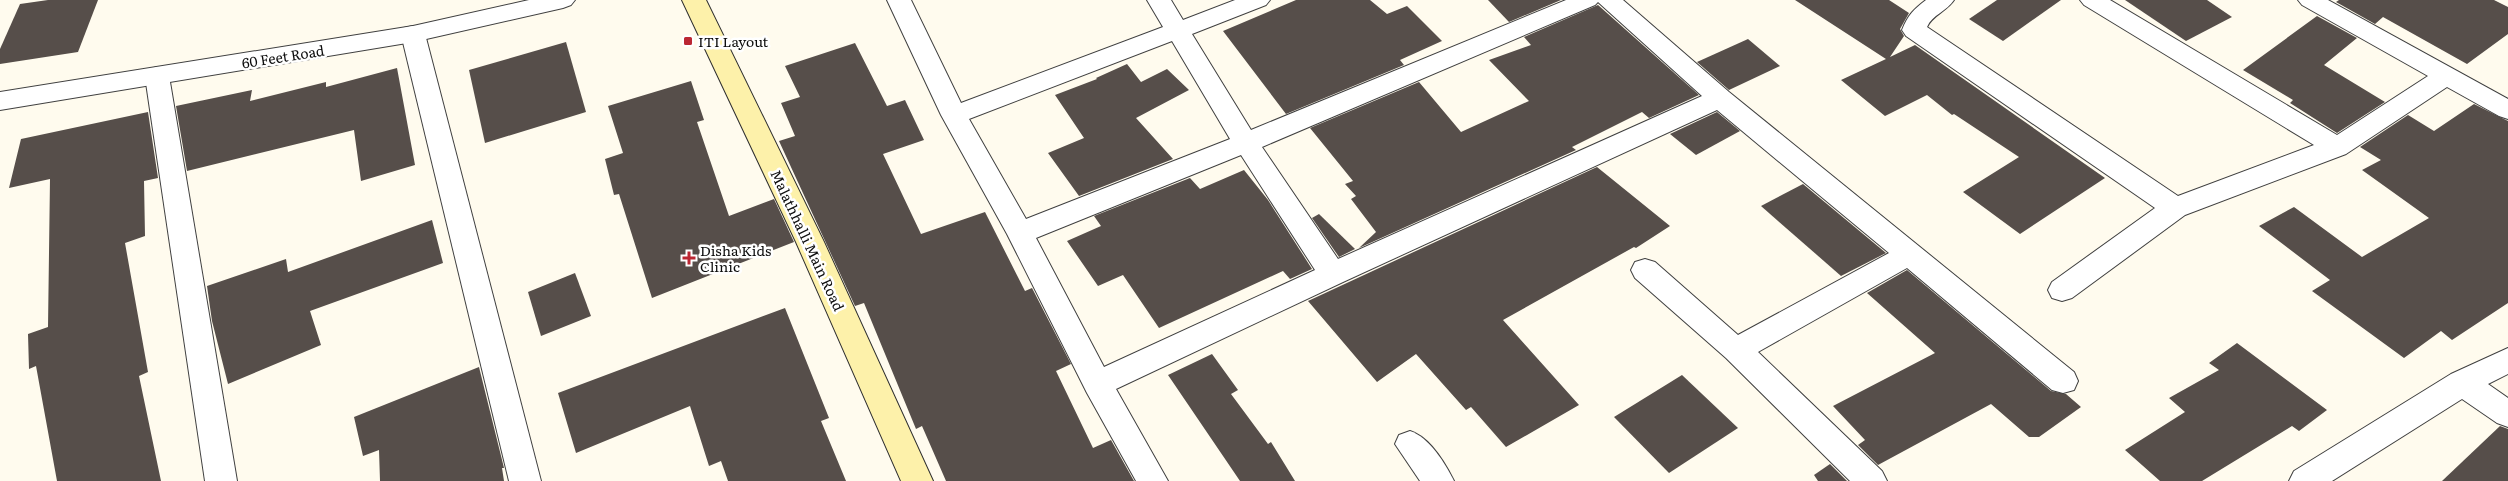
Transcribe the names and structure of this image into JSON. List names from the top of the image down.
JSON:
{
  "streets": {
    "main road": ["Malathhalli Main Road"],
    "street": ["60 Feet Road"]
  },
  "places": {
    "transit": ["ITI Layout"],
    "health": ["Disha Kids Clinic"]
  }
}
